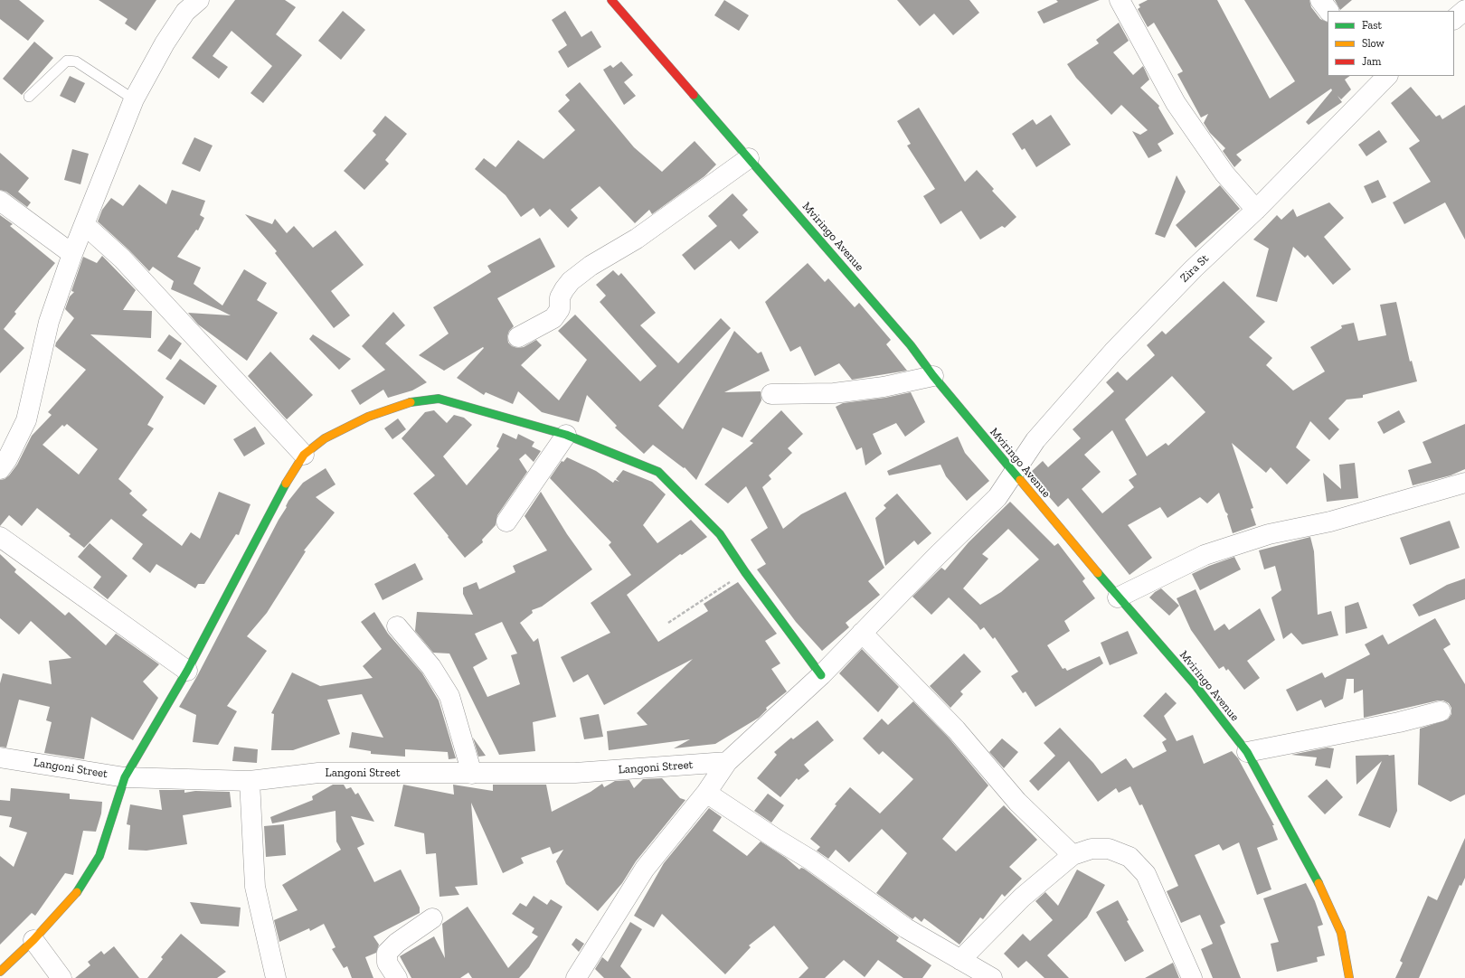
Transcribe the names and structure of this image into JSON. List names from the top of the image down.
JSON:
{
  "streets": {
    "street": ["Mviringo Avenue", "Zira St", "Langoni Street"]
  },
  "crossings": [
    ["Mviringo Avenue", "Zira St"],
    ["Zira St", "Langoni Street"]
  ],
  "legend": ["Fast", "Slow", "Jam"]
}
